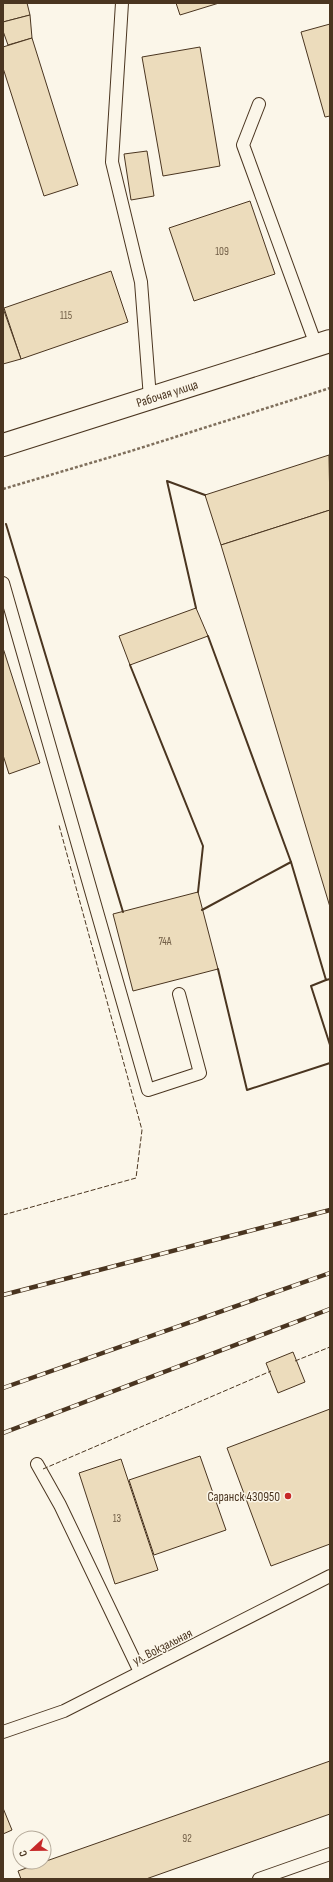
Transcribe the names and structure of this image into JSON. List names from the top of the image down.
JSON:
{
  "streets": {
    "street": ["Рабочая улица"],
    "lane": ["ул. Вокзальная"]
  },
  "places": ["Саранск 430950"],
  "house_numbers": [
    "109",
    "115",
    "74А",
    "13",
    "92"
  ],
  "north": "left"
}
